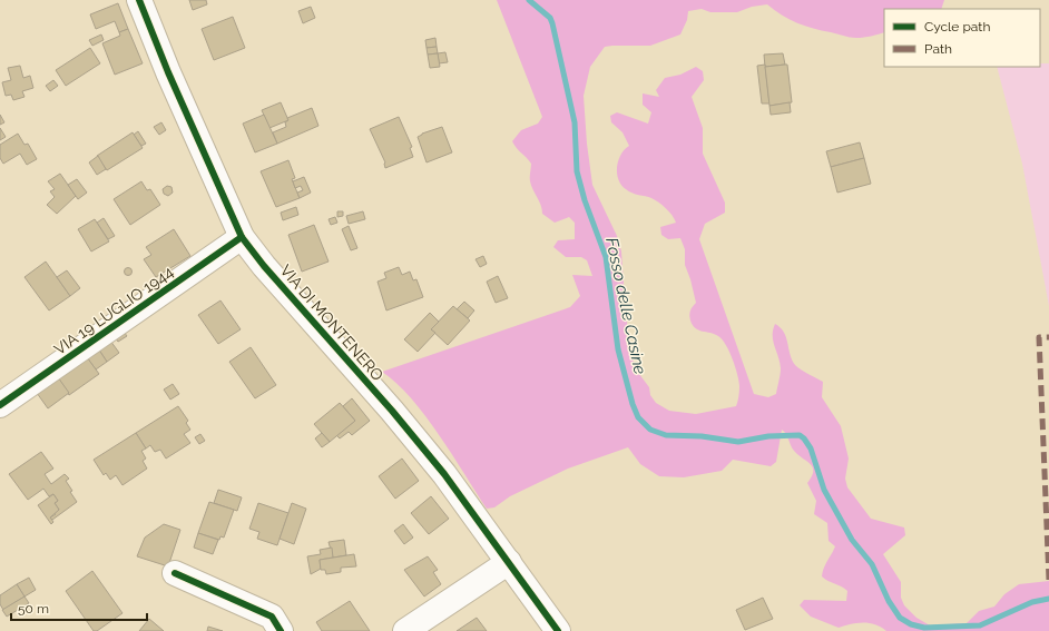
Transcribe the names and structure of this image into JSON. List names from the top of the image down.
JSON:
{
  "streets": {
    "street": ["VIA 19 LUGLIO 1944", "VIA DI MONTENERO"]
  },
  "crossings": [
    ["VIA 19 LUGLIO 1944", "VIA DI MONTENERO"]
  ],
  "water": ["Fosso delle Casine"],
  "legend": ["Cycle path", "Path"],
  "scale_bar": "50 m"
}
